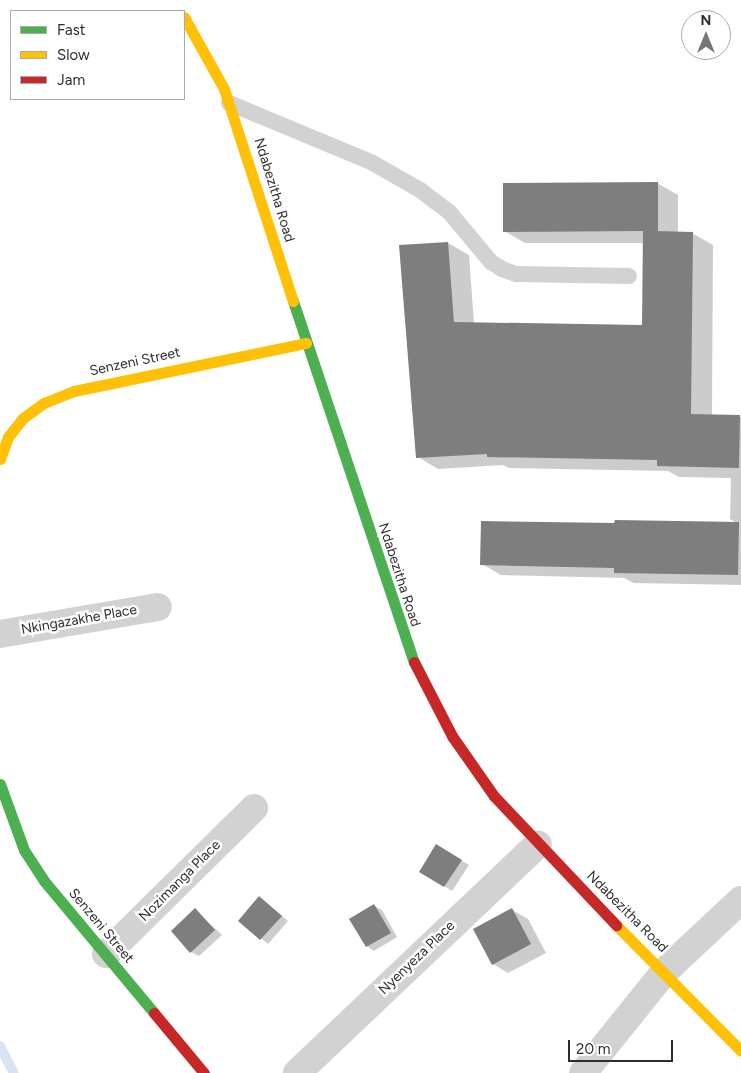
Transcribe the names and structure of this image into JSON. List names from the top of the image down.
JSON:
{
  "streets": {
    "street": [
      "Ndabezitha Road",
      "Senzeni Street",
      "Nkingazakhe Place",
      "Nozimanga Place",
      "Nyenyeza Place"
    ]
  },
  "crossings": [
    ["Ndabezitha Road", "Senzeni Street"],
    ["Ndabezitha Road", "Nyenyeza Place"],
    ["Senzeni Street", "Nozimanga Place"]
  ],
  "legend": ["Fast", "Slow", "Jam"],
  "scale_bar": "20 m",
  "north": "top"
}
